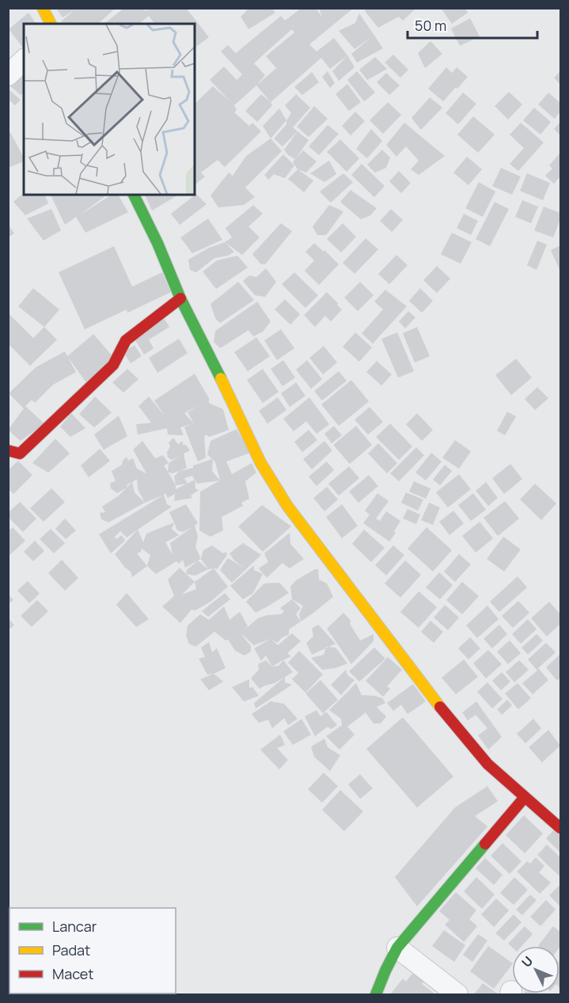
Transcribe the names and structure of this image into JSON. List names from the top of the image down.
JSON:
{
  "legend": ["Lancar", "Padat", "Macet"],
  "scale_bar": "50 m",
  "north": "top left"
}
